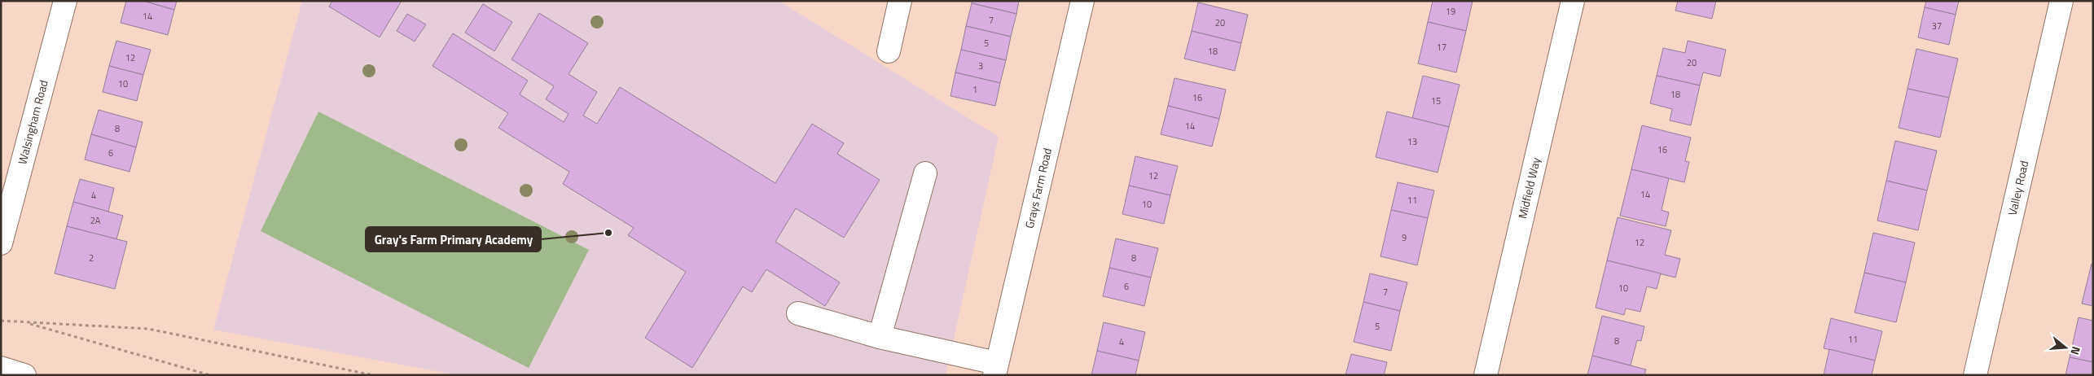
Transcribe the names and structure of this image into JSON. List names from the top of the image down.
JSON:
{
  "streets": {
    "street": [
      "Walsingham Road",
      "Grays Farm Road",
      "Midfield Way",
      "Valley Road"
    ]
  },
  "places": ["Gray's Farm Primary Academy"],
  "house_numbers": [
    "19",
    "14",
    "7",
    "20",
    "37",
    "5",
    "17",
    "18",
    "12",
    "20",
    "3",
    "10",
    "1",
    "18",
    "16",
    "15",
    "14",
    "8",
    "13",
    "16",
    "6",
    "12",
    "14",
    "4",
    "11",
    "10",
    "2A",
    "9",
    "12",
    "2",
    "8",
    "6",
    "10",
    "7",
    "5",
    "11",
    "8",
    "4"
  ],
  "north": "right"
}
